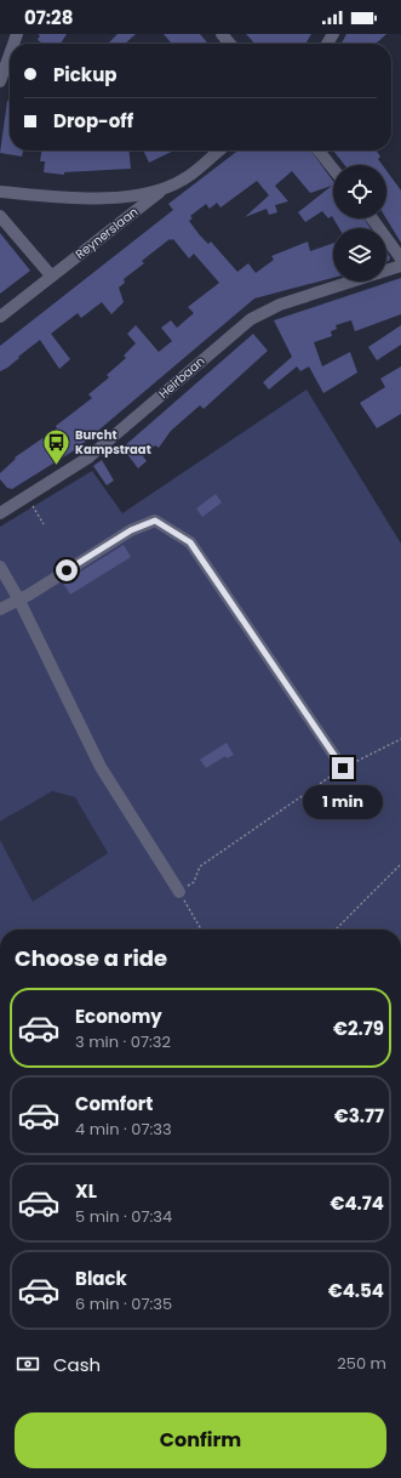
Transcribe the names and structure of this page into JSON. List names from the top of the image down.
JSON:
{
  "streets": {
    "street": ["Reynerslaan", "Heirbaan"]
  },
  "places": {
    "bus stop": ["Burcht Kampstraat"]
  },
  "page": {
    "status": "07:28",
    "banner": ["Pickup", "Drop-off"],
    "bubble": "1 min",
    "heading": "Choose a ride",
    "list": [
      {
        "name": "Economy",
        "note": "3 min · 07:32",
        "value": "€2.79"
      },
      {
        "name": "Comfort",
        "note": "4 min · 07:33",
        "value": "€3.77"
      },
      {
        "name": "XL",
        "note": "5 min · 07:34",
        "value": "€4.74"
      },
      {
        "name": "Black",
        "note": "6 min · 07:35",
        "value": "€4.54"
      }
    ],
    "pay": ["Cash", "250 m"],
    "buttons": "Confirm"
  }
}
